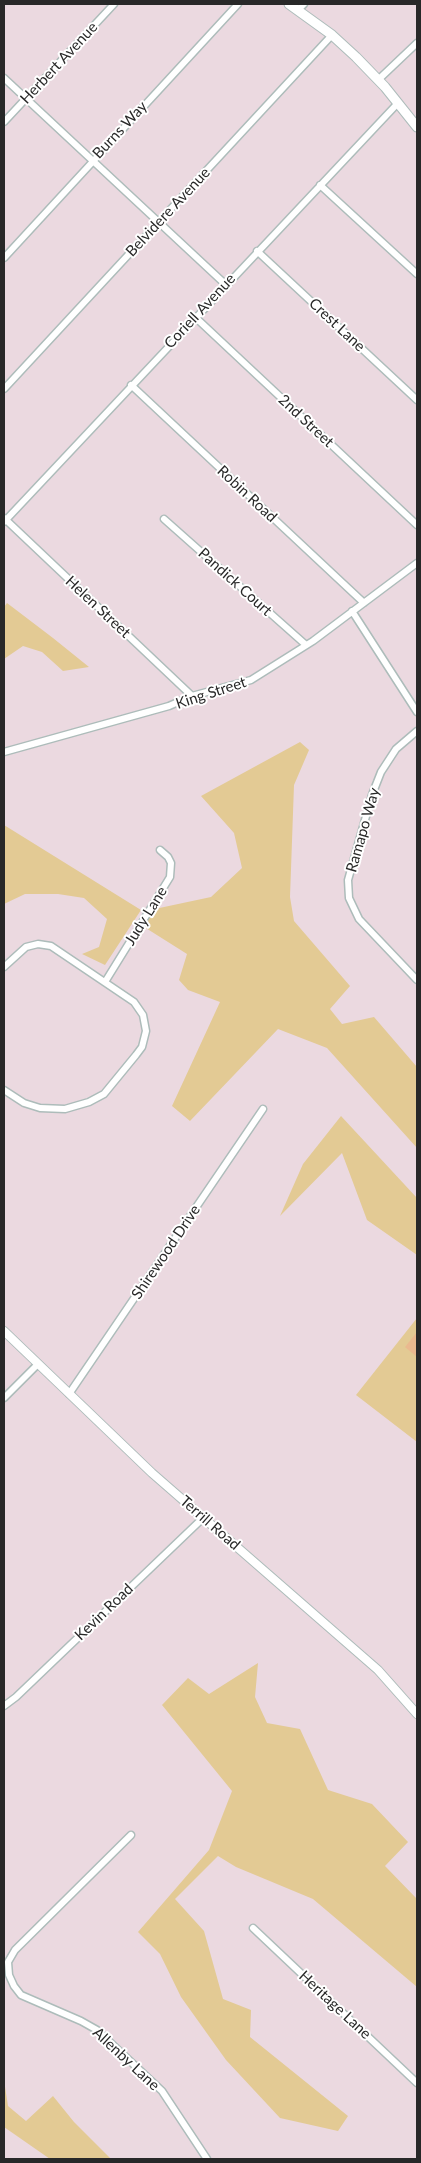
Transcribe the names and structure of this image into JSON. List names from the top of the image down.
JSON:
{
  "streets": {
    "street": [
      "Herbert Avenue",
      "Burns Way",
      "Belvidere Avenue",
      "Coriell Avenue",
      "Crest Lane",
      "2nd Street",
      "Robin Road",
      "Pandick Court",
      "Helen Street",
      "King Street",
      "Ramapo Way",
      "Judy Lane",
      "Shirewood Drive",
      "Terrill Road",
      "Kevin Road",
      "Heritage Lane",
      "Allenby Lane"
    ]
  },
  "crossings": [
    ["Coriell Avenue", "Crest Lane"],
    ["Coriell Avenue", "2nd Street"],
    ["Coriell Avenue", "Robin Road"],
    ["Coriell Avenue", "Helen Street"],
    ["Robin Road", "King Street"],
    ["Pandick Court", "King Street"],
    ["Helen Street", "King Street"],
    ["Shirewood Drive", "Terrill Road"],
    ["Terrill Road", "Kevin Road"]
  ]
}
